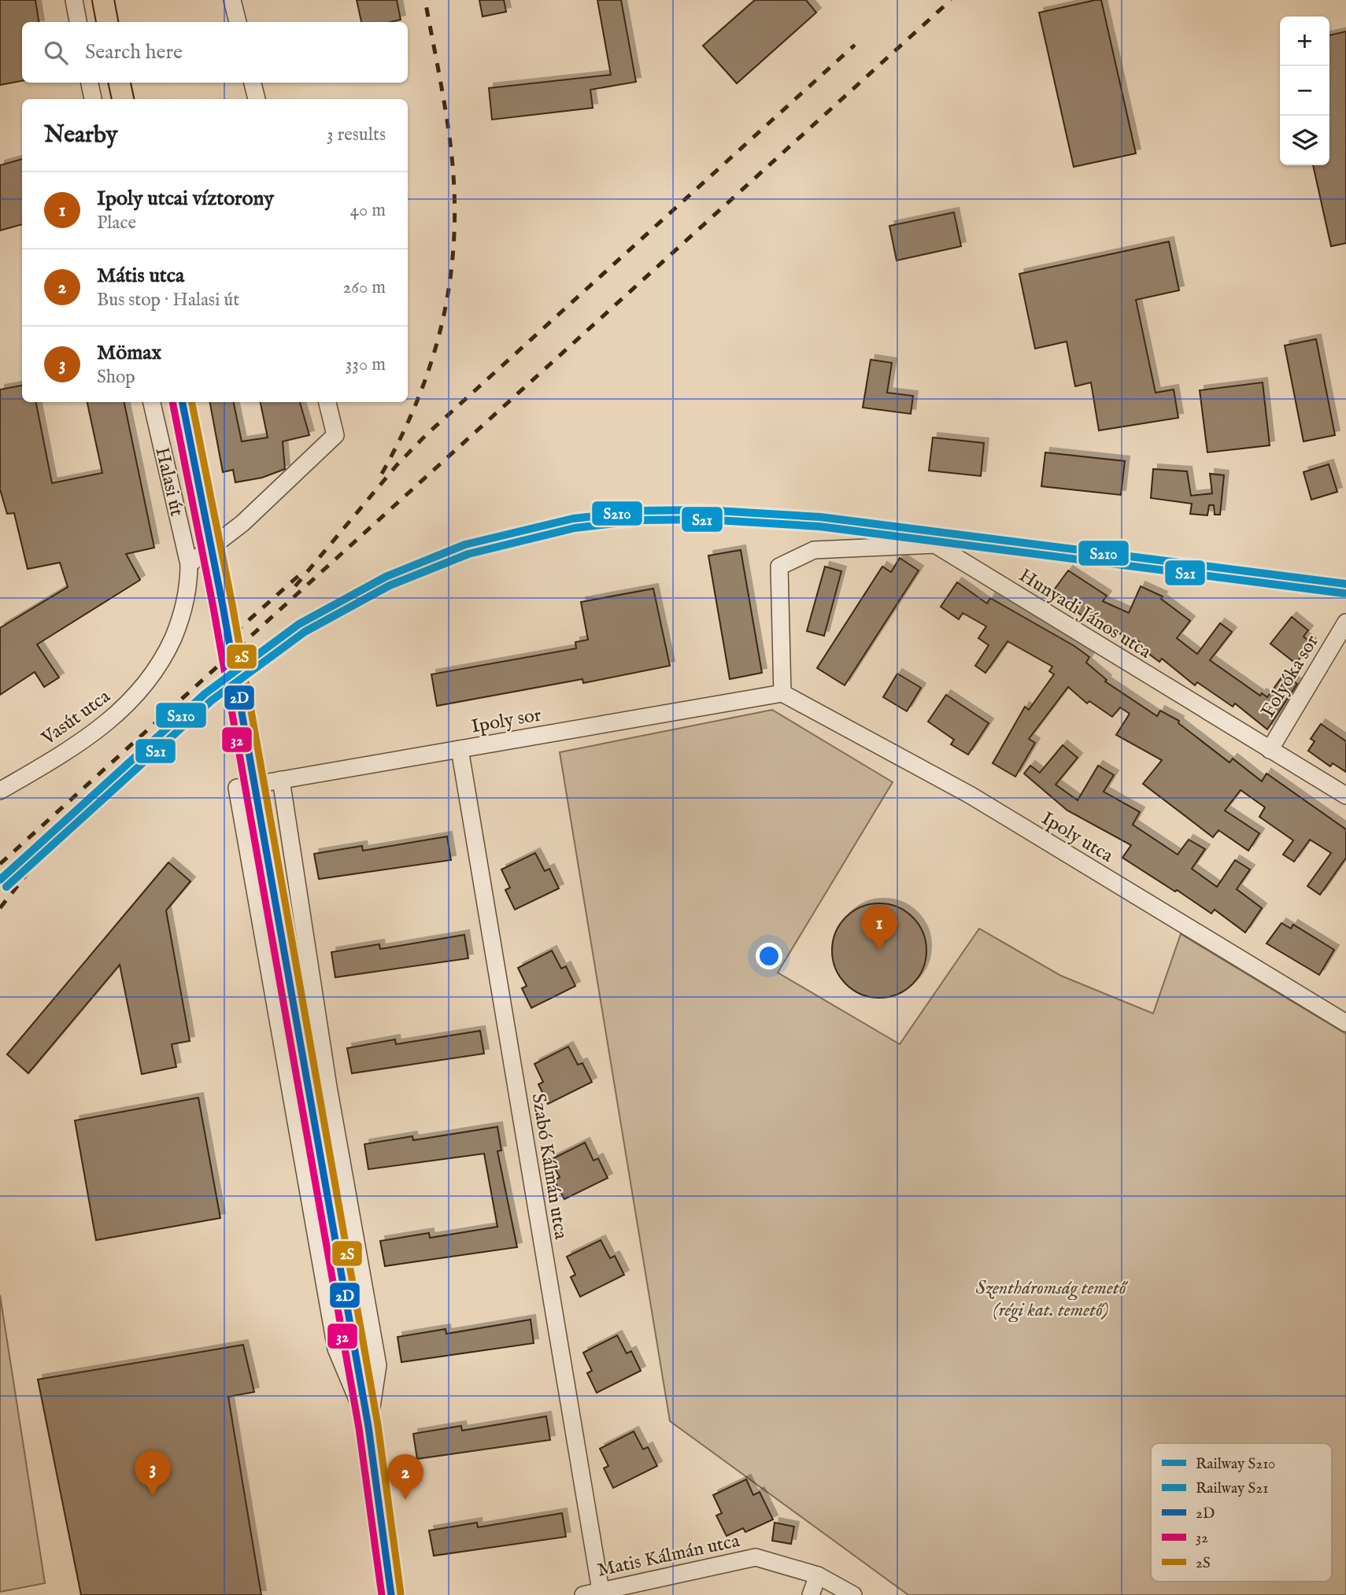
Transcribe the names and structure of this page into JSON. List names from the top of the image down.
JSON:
{
  "streets": {
    "main road": ["Halasi út"],
    "street": [
      "Hunyadi János utca",
      "Folyóka sor",
      "Vasút utca",
      "Ipoly sor",
      "Ipoly utca",
      "Szabó Kálmán utca",
      "Matis Kálmán utca"
    ]
  },
  "crossings": [
    ["Halasi út", "Vasút utca"],
    ["Halasi út", "Ipoly sor"],
    ["Hunyadi János utca", "Folyóka sor"],
    ["Hunyadi János utca", "Ipoly sor"],
    ["Hunyadi János utca", "Ipoly utca"],
    ["Ipoly sor", "Ipoly utca"],
    ["Ipoly sor", "Szabó Kálmán utca"],
    ["Szabó Kálmán utca", "Matis Kálmán utca"]
  ],
  "parks": ["Szentháromság temető (régi kat. temető)"],
  "lines": [
    "transit line 2D",
    "transit line 32",
    "transit line 2S",
    "rail line S210",
    "rail line S21"
  ],
  "legend": [
    "Railway S210",
    "Railway S21",
    "2D",
    "32",
    "2S"
  ],
  "page": {
    "map_buttons": ["+", "−"],
    "search": "Search here",
    "heading": ["Nearby", "3 results"],
    "list": [
      {
        "mark": "1",
        "name": "Ipoly utcai víztorony",
        "note": "Place",
        "value": "40 m"
      },
      {
        "mark": "2",
        "name": "Mátis utca",
        "note": "Bus stop · Halasi út",
        "value": "260 m"
      },
      {
        "mark": "3",
        "name": "Mömax",
        "note": "Shop",
        "value": "330 m"
      }
    ],
    "pins": ["1", "3", "2"]
  }
}
